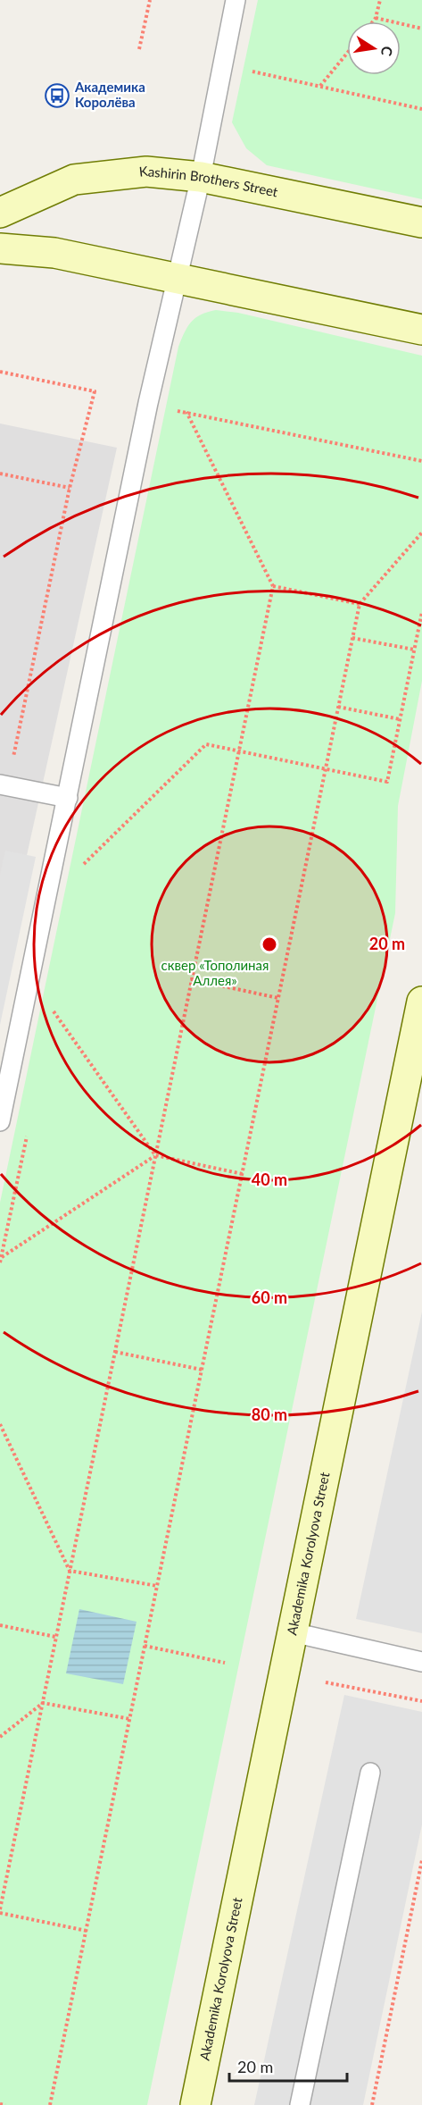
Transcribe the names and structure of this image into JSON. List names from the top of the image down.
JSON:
{
  "streets": {
    "street": ["Kashirin Brothers Street", "Akademika Korolyova Street"]
  },
  "parks": ["сквер «Тополиная Аллея»"],
  "places": {
    "bus stop": ["Академика Королёва"]
  },
  "scale_bar": "20 m",
  "north": "right",
  "rings": [
    "20 m",
    "40 m",
    "60 m",
    "80 m"
  ]
}
